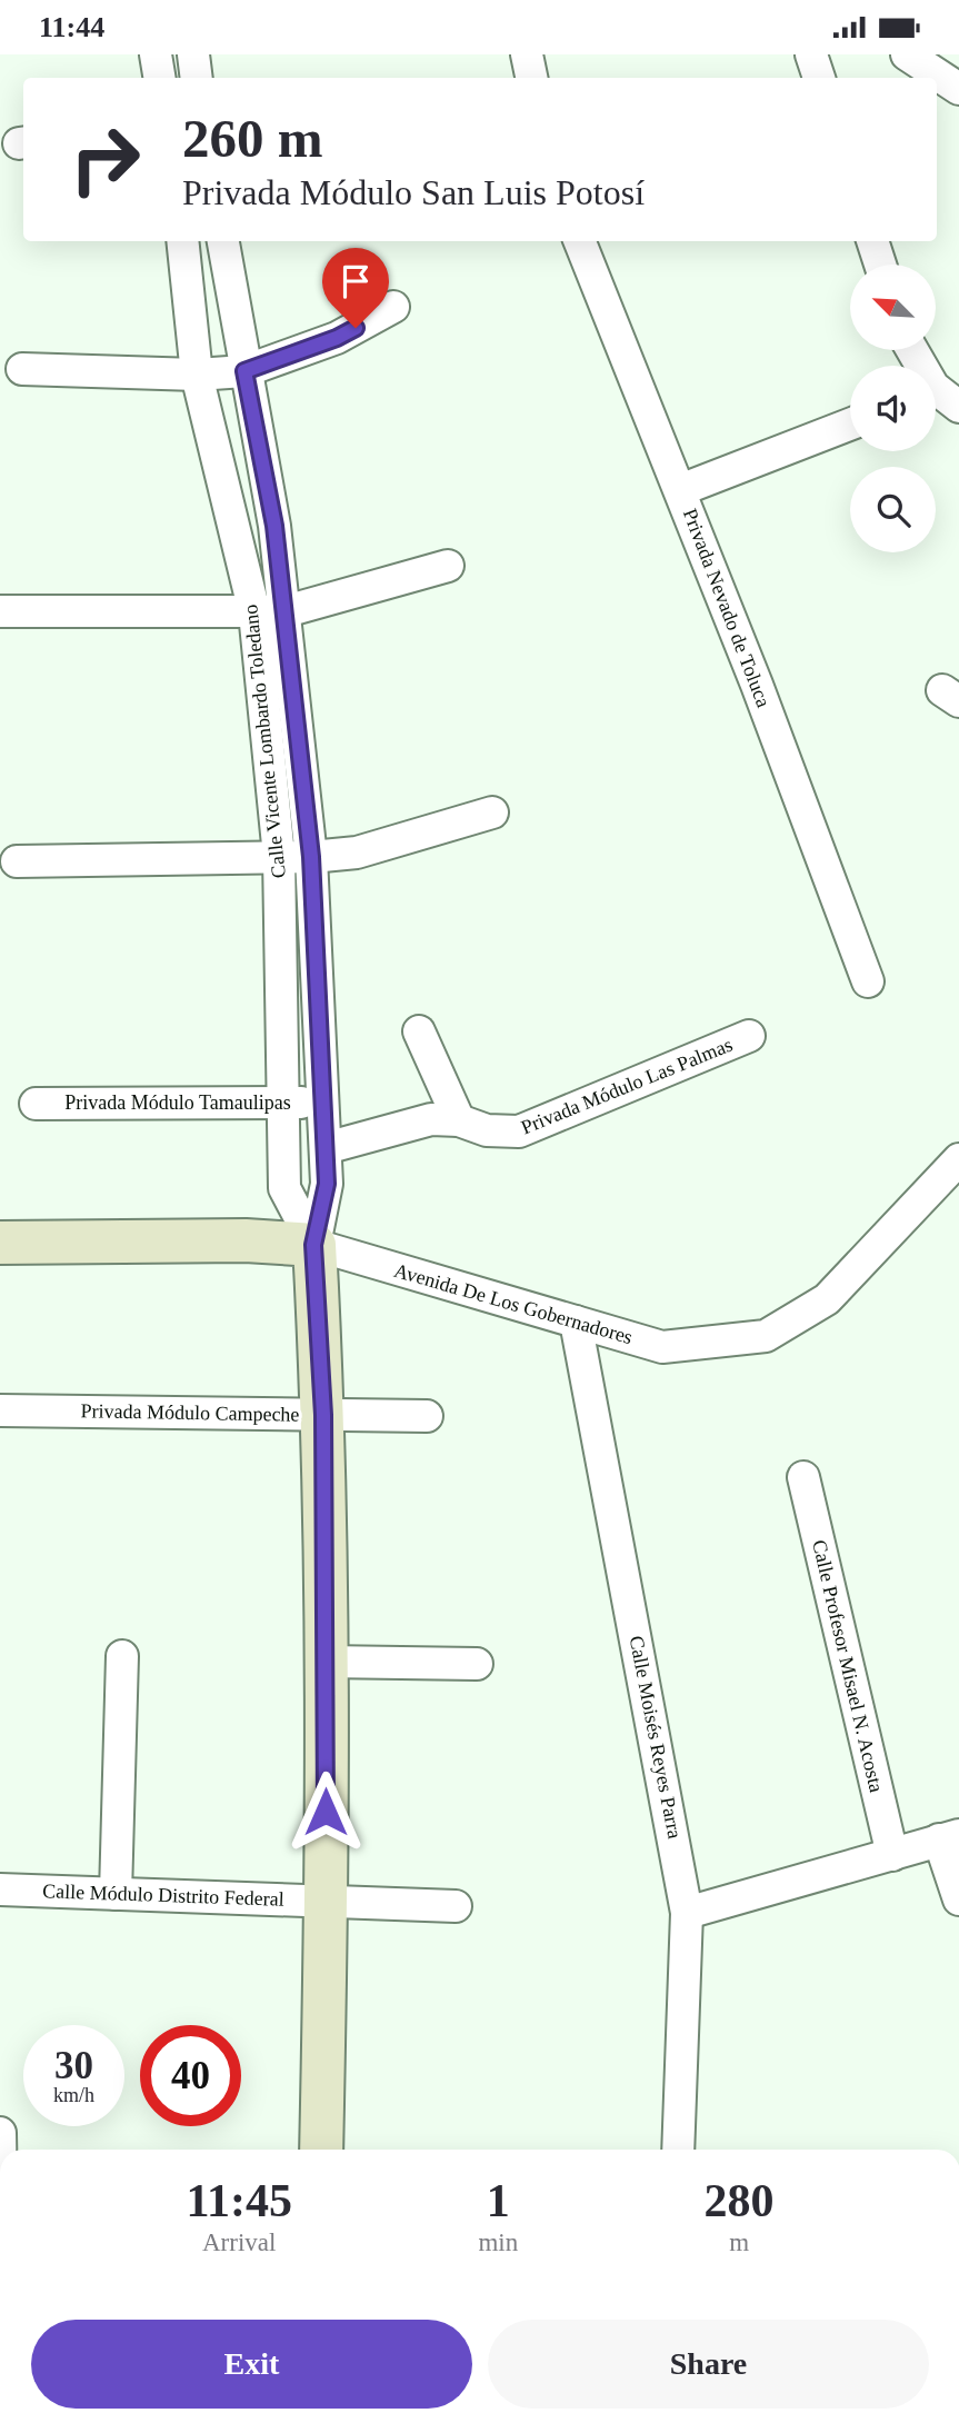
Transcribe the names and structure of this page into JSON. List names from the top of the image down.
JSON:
{
  "streets": {
    "street": [
      "Privada Nevado de Toluca",
      "Calle Vicente Lombardo Toledano",
      "Privada Módulo Las Palmas",
      "Privada Módulo Tamaulipas",
      "Avenida De Los Gobernadores",
      "Privada Módulo Campeche",
      "Calle Profesor Misael N. Acosta",
      "Calle Moisés Reyes Parra",
      "Calle Módulo Distrito Federal"
    ]
  },
  "crossings": [
    ["Calle Vicente Lombardo Toledano", "Privada Módulo Las Palmas"],
    ["Calle Vicente Lombardo Toledano", "Privada Módulo Tamaulipas"],
    ["Calle Vicente Lombardo Toledano", "Avenida De Los Gobernadores"],
    ["Calle Vicente Lombardo Toledano", "Privada Módulo Campeche"],
    ["Calle Vicente Lombardo Toledano", "Calle Módulo Distrito Federal"],
    ["Avenida De Los Gobernadores", "Calle Moisés Reyes Parra"]
  ],
  "north": "top left",
  "page": {
    "status": "11:44",
    "turn": ["260 m", "Privada Módulo San Luis Potosí"],
    "speed": "30 km/h",
    "limit": "40",
    "eta": [
      "11:45",
      "Arrival",
      "1",
      "min",
      "280",
      "m"
    ],
    "buttons": ["Exit", "Share"]
  }
}
